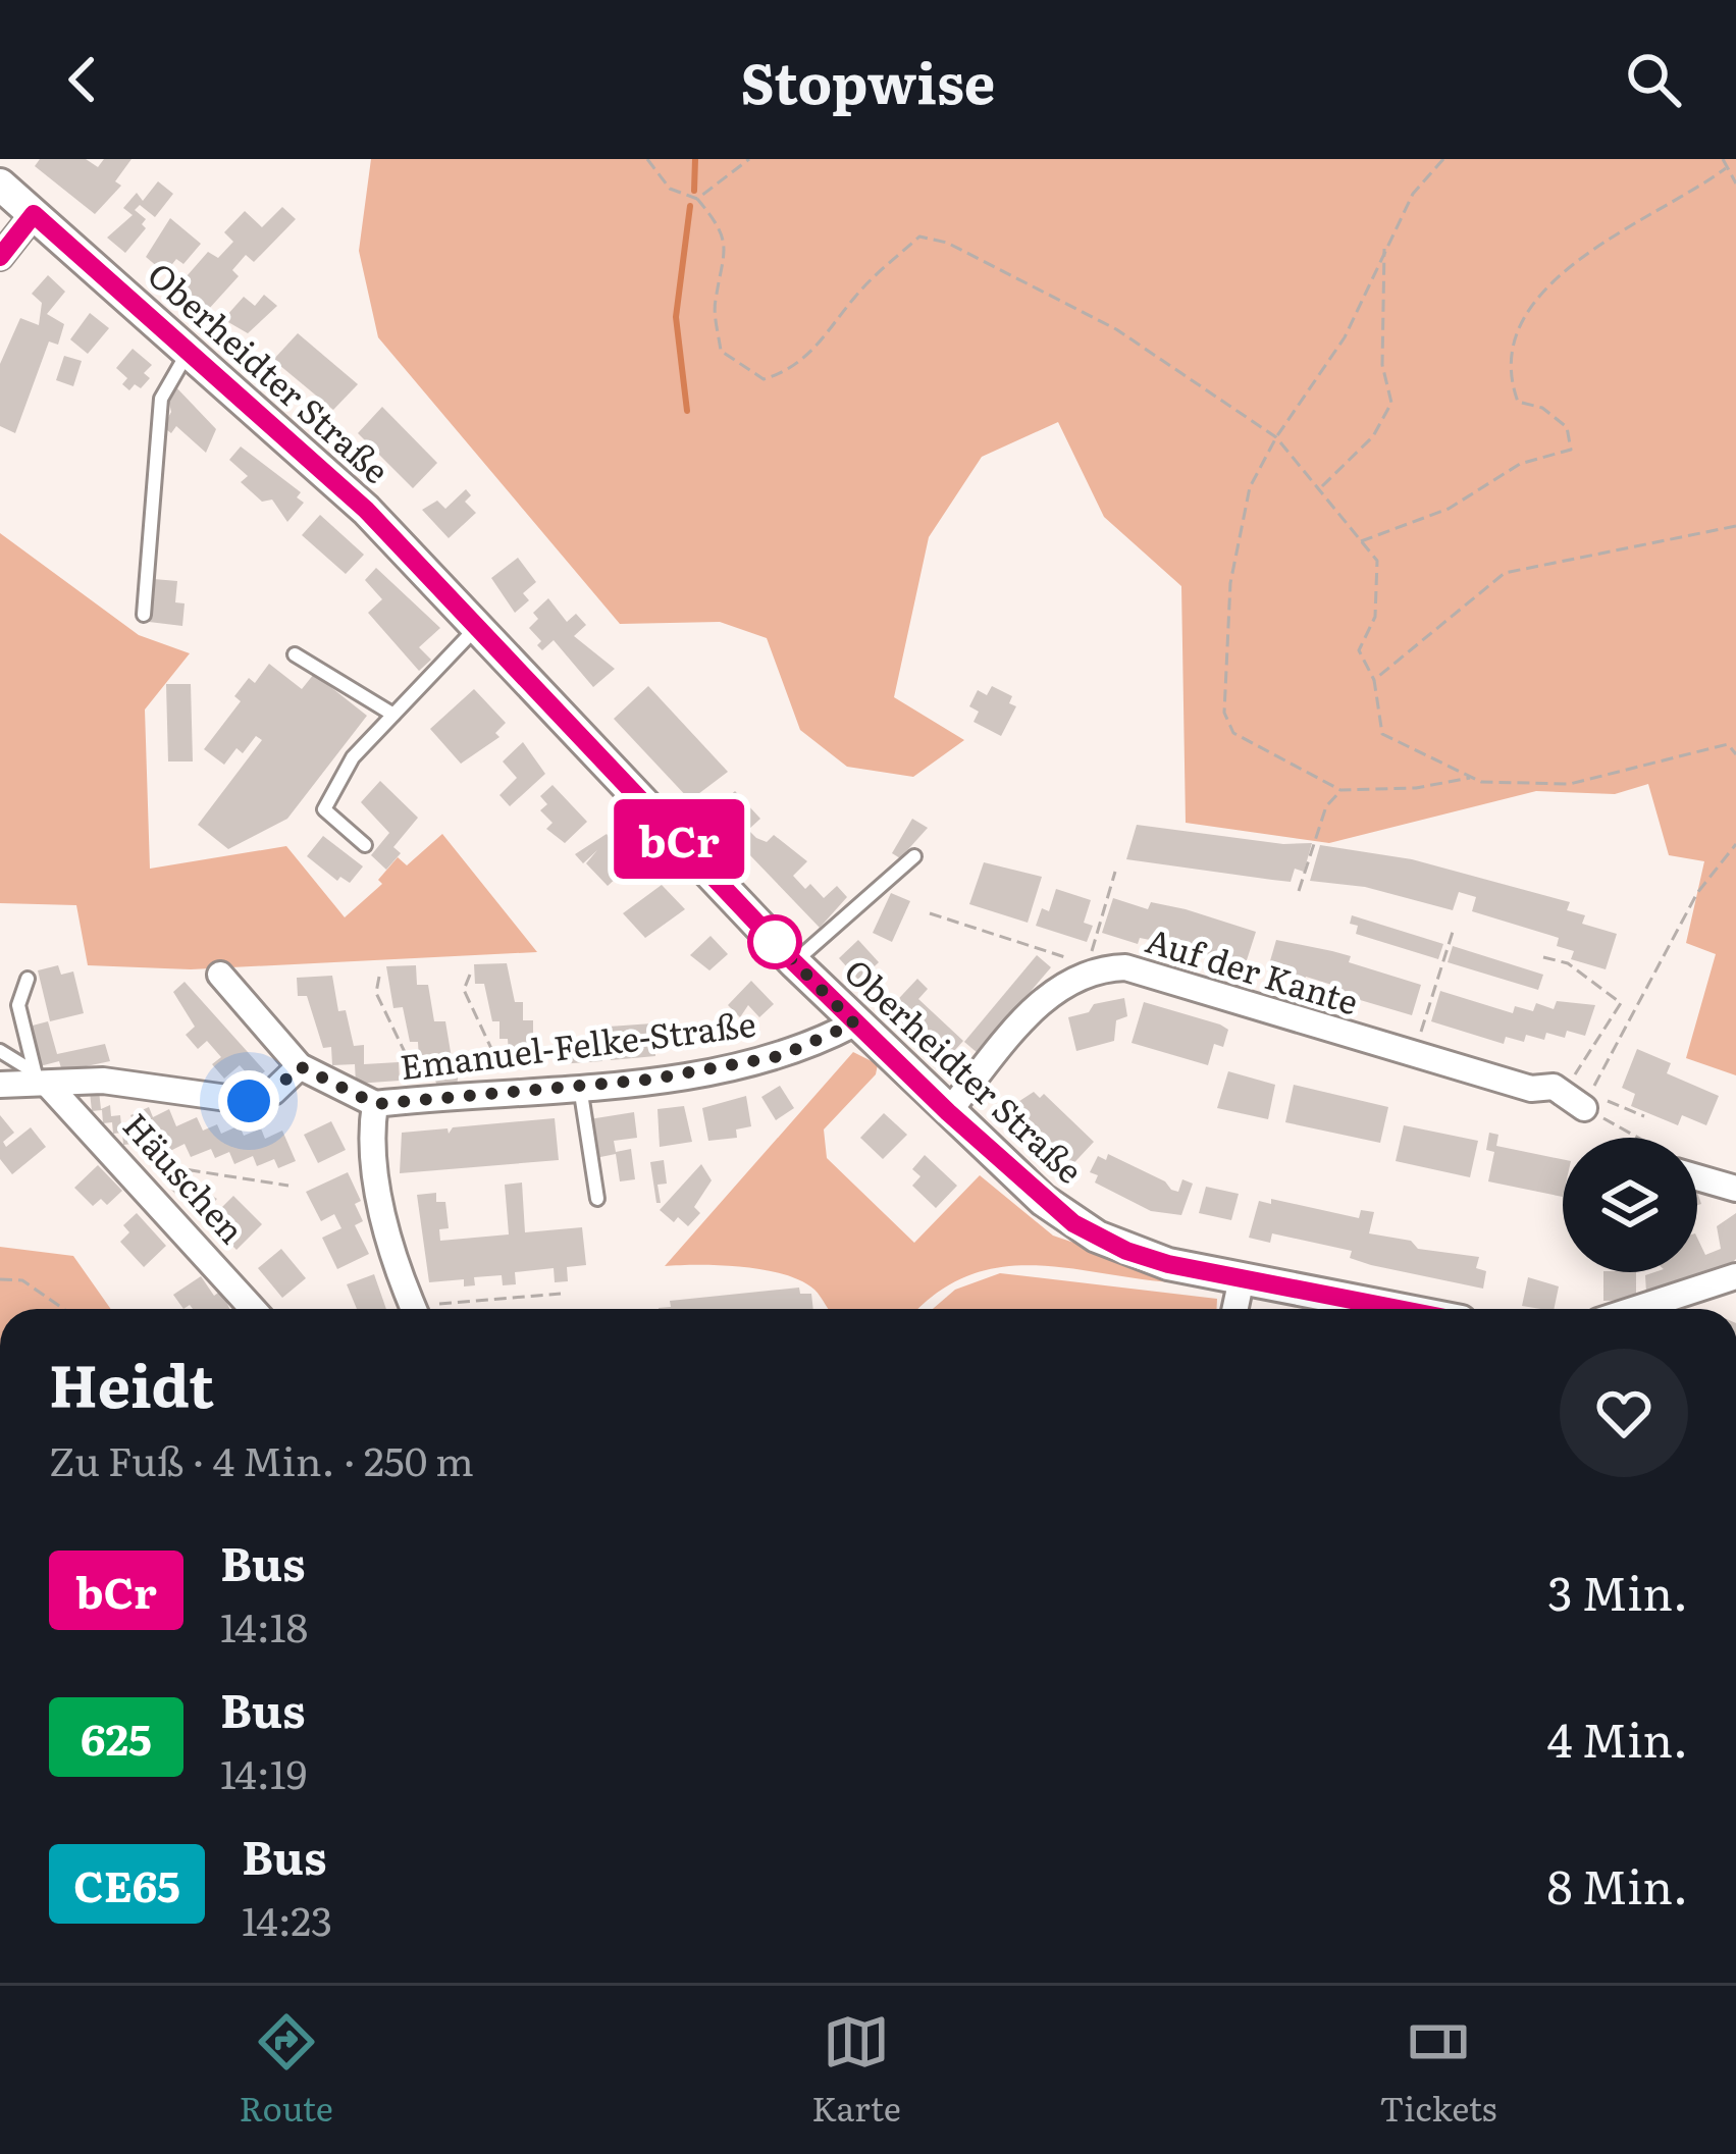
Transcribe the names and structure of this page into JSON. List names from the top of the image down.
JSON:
{
  "streets": {
    "street": [
      "Oberheidter Straße",
      "Auf der Kante",
      "Emanuel-Felke-Straße",
      "Häuschen"
    ]
  },
  "crossings": [
    ["Oberheidter Straße", "Emanuel-Felke-Straße"]
  ],
  "lines": ["bus line bCr"],
  "page": {
    "header": "Stopwise",
    "on_map": "bCr",
    "heading": ["Heidt", "Zu Fuß · 4 Min. · 250 m"],
    "list": [
      {
        "mark": "bCr",
        "name": "Bus",
        "note": "14:18",
        "value": "3 Min."
      },
      {
        "mark": "625",
        "name": "Bus",
        "note": "14:19",
        "value": "4 Min."
      },
      {
        "mark": "CE65",
        "name": "Bus",
        "note": "14:23",
        "value": "8 Min."
      }
    ],
    "tabs": ["Route", "Karte", "Tickets"]
  }
}
